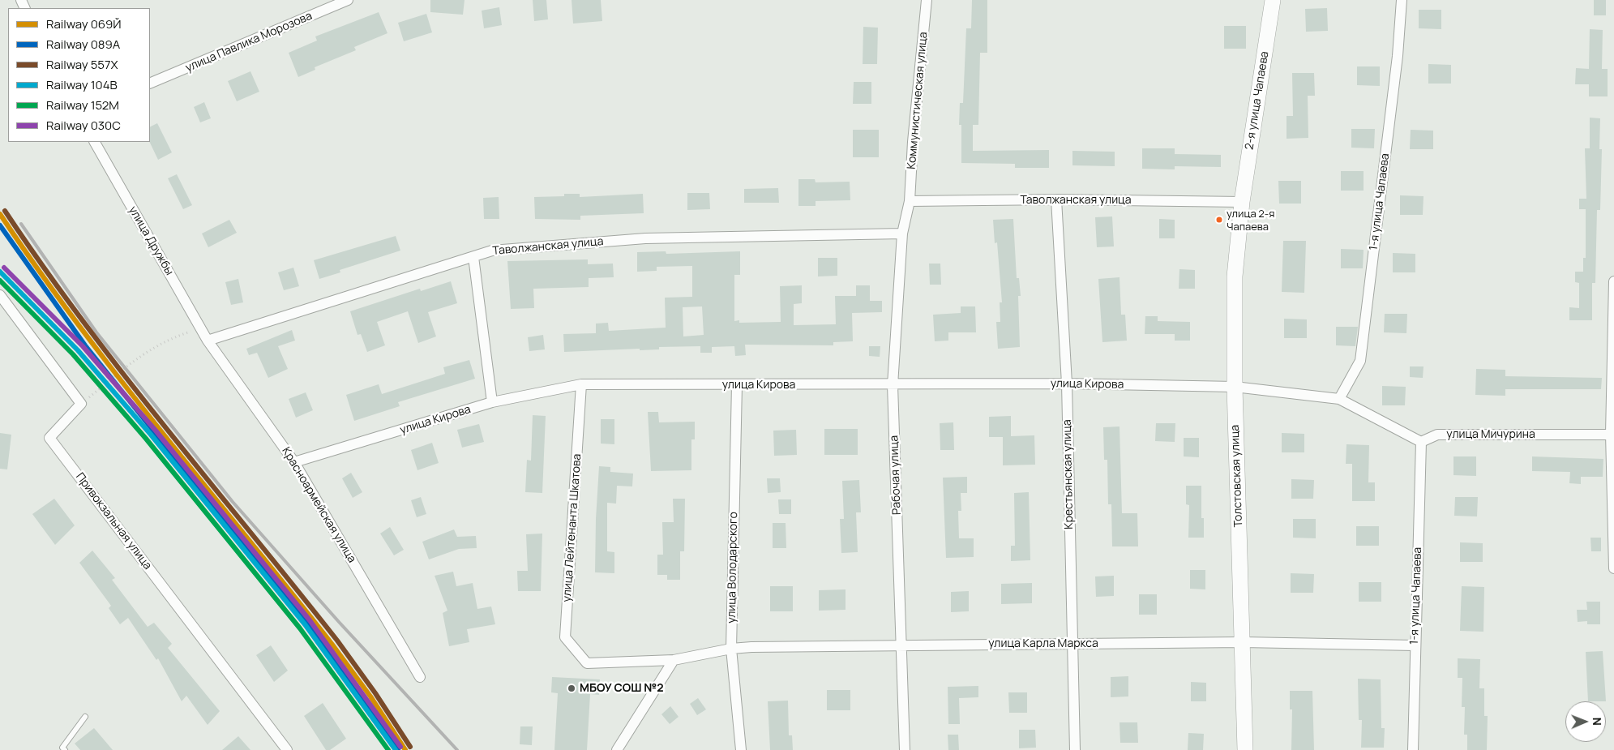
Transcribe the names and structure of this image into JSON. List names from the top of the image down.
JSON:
{
  "streets": {
    "main road": ["2-я улица Чапаева", "Толстовская улица"],
    "street": [
      "улица Павлика Морозова",
      "Коммунистическая улица",
      "Таволжанская улица",
      "1-я улица Чапаева",
      "улица Дружбы",
      "улица Кирова",
      "улица Мичурина",
      "Крестьянская улица",
      "Рабочая улица",
      "Красноармейская улица",
      "Привокзальная улица",
      "улица Лейтенанта Шкатова",
      "улица Володарского",
      "улица Карла Маркса"
    ]
  },
  "crossings": [
    ["Коммунистическая улица", "Таволжанская улица"],
    ["Коммунистическая улица", "Рабочая улица"],
    ["2-я улица Чапаева", "Таволжанская улица"],
    ["2-я улица Чапаева", "Толстовская улица"],
    ["Таволжанская улица", "улица Дружбы"],
    ["Таволжанская улица", "Крестьянская улица"],
    ["Таволжанская улица", "Рабочая улица"],
    ["Таволжанская улица", "Толстовская улица"],
    ["Таволжанская улица", "Красноармейская улица"],
    ["1-я улица Чапаева", "улица Мичурина"],
    ["1-я улица Чапаева", "улица Карла Маркса"],
    ["улица Дружбы", "Красноармейская улица"],
    ["улица Кирова", "Крестьянская улица"],
    ["улица Кирова", "Рабочая улица"],
    ["улица Кирова", "Толстовская улица"],
    ["улица Кирова", "Красноармейская улица"],
    ["улица Кирова", "улица Лейтенанта Шкатова"],
    ["улица Кирова", "улица Володарского"],
    ["Крестьянская улица", "улица Карла Маркса"],
    ["Рабочая улица", "улица Карла Маркса"],
    ["Толстовская улица", "улица Карла Маркса"],
    ["улица Лейтенанта Шкатова", "улица Карла Маркса"],
    ["улица Володарского", "улица Карла Маркса"]
  ],
  "places": ["улица 2-я Чапаева", "МБОУ СОШ №2"],
  "lines": [
    "rail line 557Х",
    "rail line 069Й",
    "rail line 089А",
    "rail line 030C",
    "rail line 104В",
    "rail line 152М"
  ],
  "legend": [
    "Railway 069Й",
    "Railway 089А",
    "Railway 557Х",
    "Railway 104В",
    "Railway 152М",
    "Railway 030C"
  ],
  "north": "right"
}
